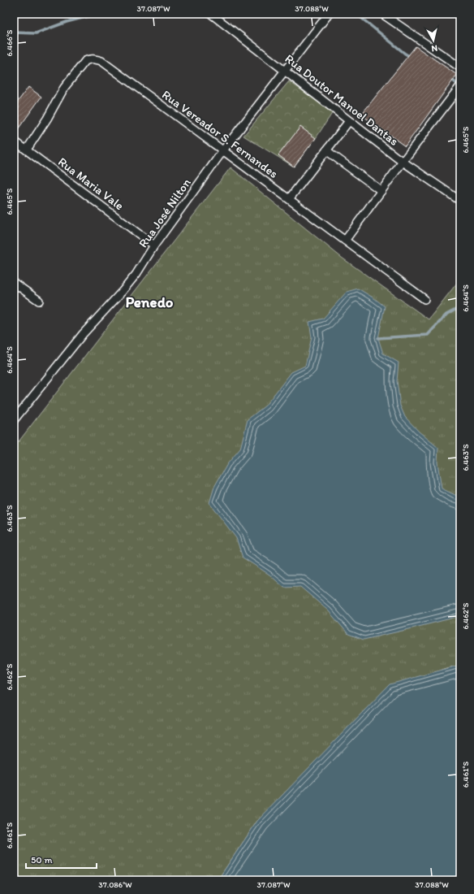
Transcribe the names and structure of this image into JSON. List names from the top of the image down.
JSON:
{
  "streets": {
    "street": [
      "Rua Doutor Manoel Dantas",
      "Rua Vereador S. Fernandes",
      "Rua Maria Vale",
      "Rua José Nilton"
    ]
  },
  "crossings": [
    ["Rua Doutor Manoel Dantas", "Rua José Nilton"],
    ["Rua Vereador S. Fernandes", "Rua Maria Vale"],
    ["Rua Vereador S. Fernandes", "Rua José Nilton"],
    ["Rua Maria Vale", "Rua José Nilton"]
  ],
  "districts": ["Penedo"],
  "scale_bar": "50 m",
  "north": "bottom",
  "coordinates": [
    "37.087°W",
    "37.088°W",
    "6.466°S",
    "6.465°S",
    "6.464°S",
    "6.463°S",
    "6.462°S",
    "6.461°S",
    "37.086°W"
  ]
}
